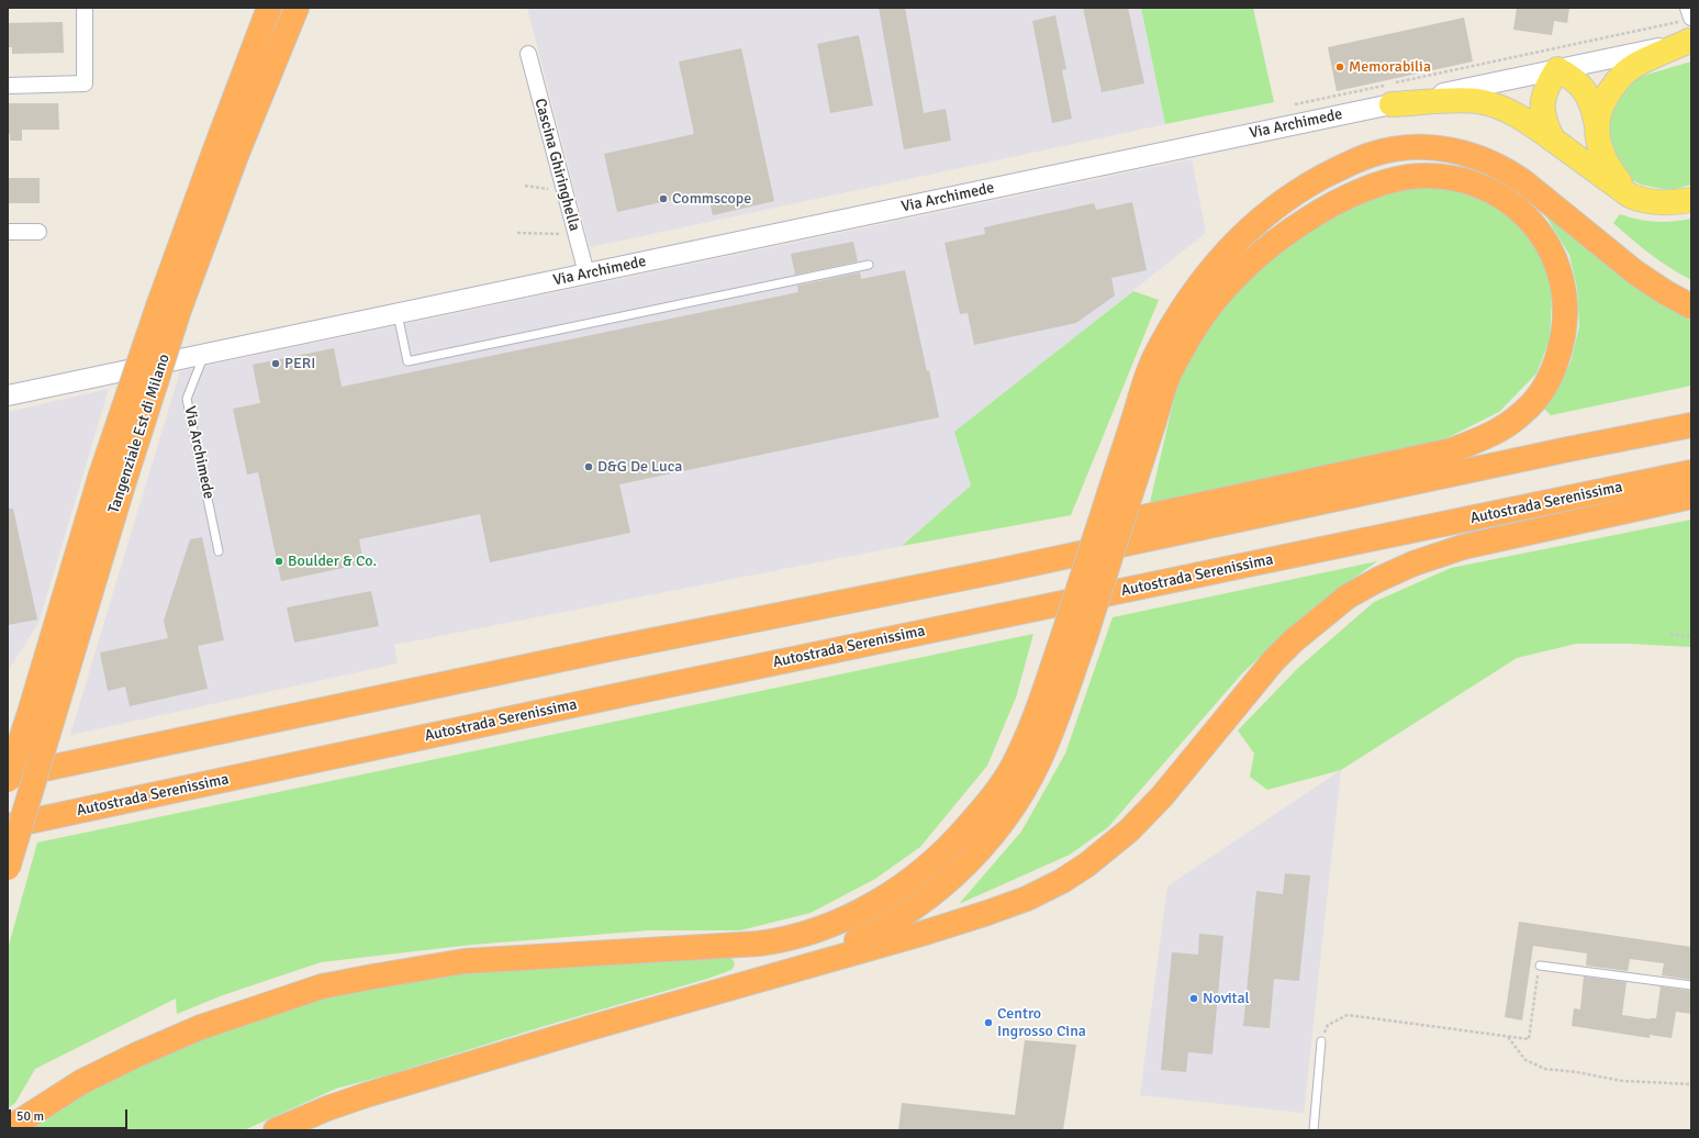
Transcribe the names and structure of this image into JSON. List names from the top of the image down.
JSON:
{
  "streets": {
    "highway": ["Tangenziale Est di Milano", "Autostrada Serenissima"],
    "street": ["Via Archimede", "Cascina Ghiringhella"]
  },
  "crossings": [
    ["Via Archimede", "Cascina Ghiringhella"]
  ],
  "places": [
    "Memorabilia",
    "Commscope",
    "PERI",
    "D&G De Luca",
    "Boulder & Co.",
    "Novital",
    "Centro Ingrosso Cina"
  ],
  "scale_bar": "50 m"
}
